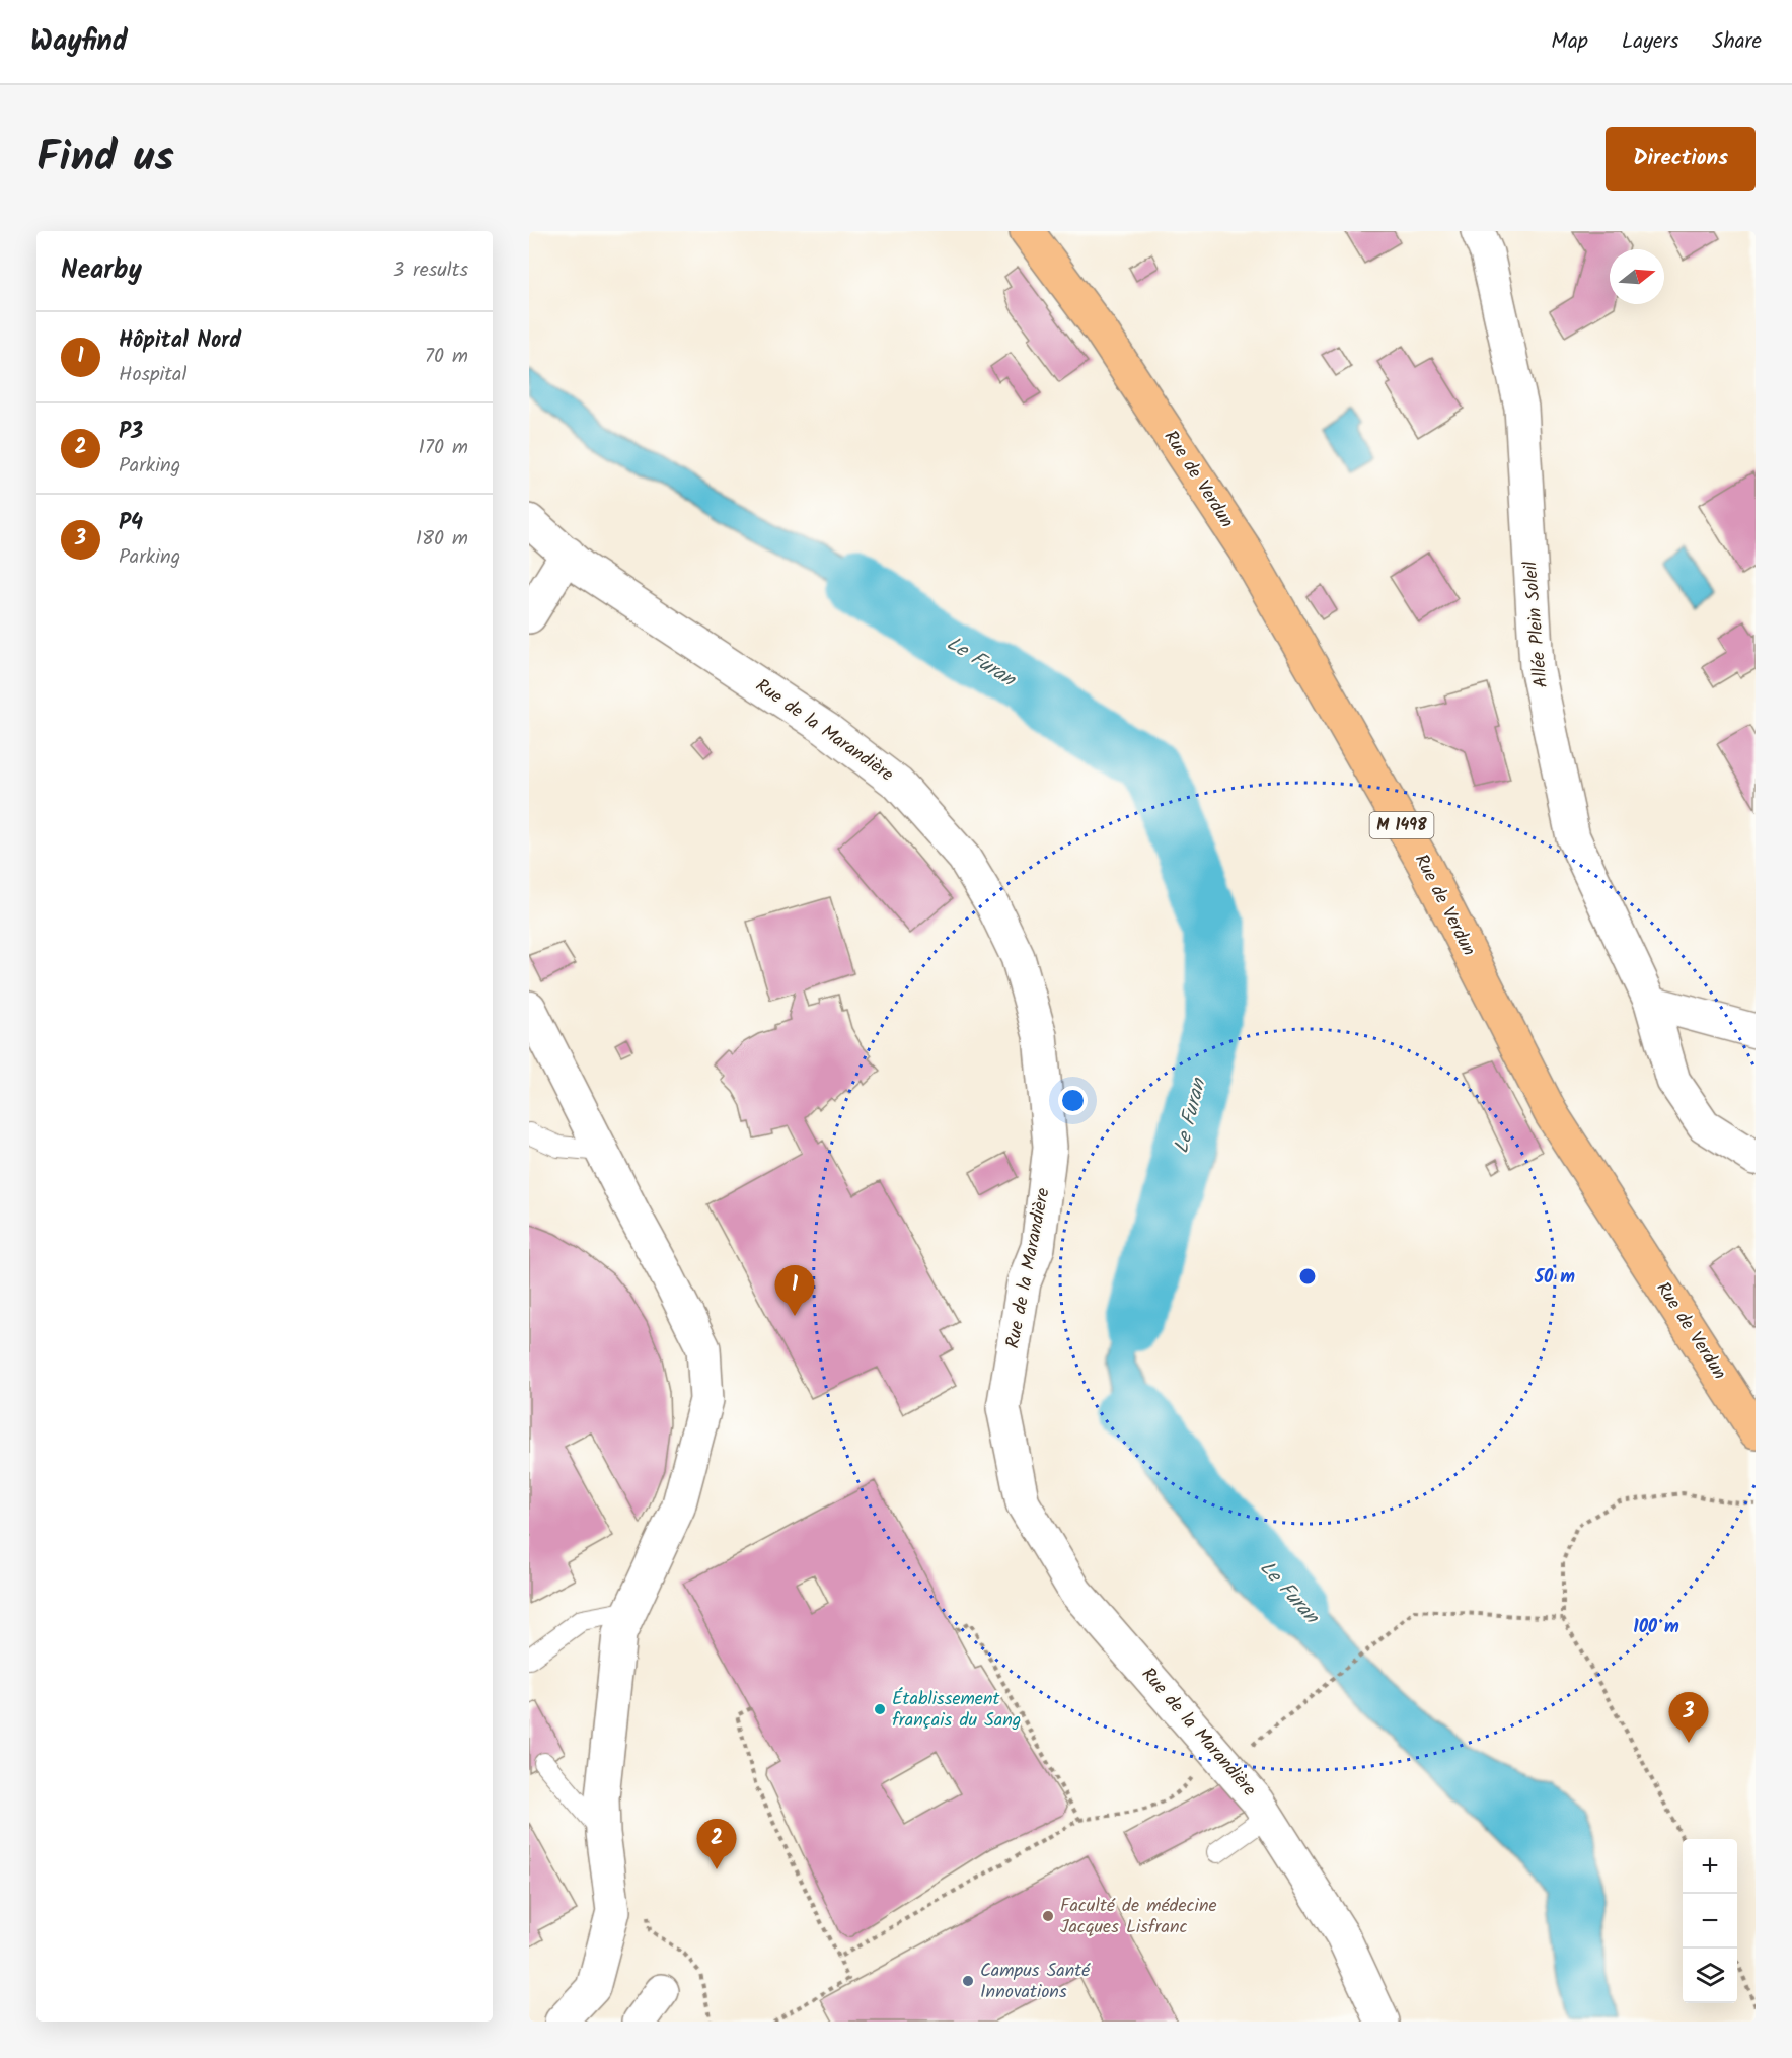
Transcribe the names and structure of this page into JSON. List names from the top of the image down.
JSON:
{
  "streets": {
    "main road": ["Rue de Verdun", "M 1498"],
    "street": ["Allée Plein Soleil", "Rue de la Marandière"]
  },
  "water": ["Le Furan"],
  "places": ["Établissement français du Sang", "Faculté de médecine Jacques Lisfranc", "Campus Santé Innovations"],
  "north": "right",
  "page": {
    "header": "Wayfind",
    "nav": ["Map", "Layers", "Share"],
    "title": "Find us",
    "buttons": "Directions",
    "heading": ["Nearby", "3 results"],
    "list": [
      {
        "mark": "1",
        "name": "Hôpital Nord",
        "note": "Hospital",
        "value": "70 m"
      },
      {
        "mark": "2",
        "name": "P3",
        "note": "Parking",
        "value": "170 m"
      },
      {
        "mark": "3",
        "name": "P4",
        "note": "Parking",
        "value": "180 m"
      }
    ],
    "pins": ["1", "3", "2"],
    "map_buttons": ["+", "−"]
  },
  "rings": ["50 m", "100 m"]
}
